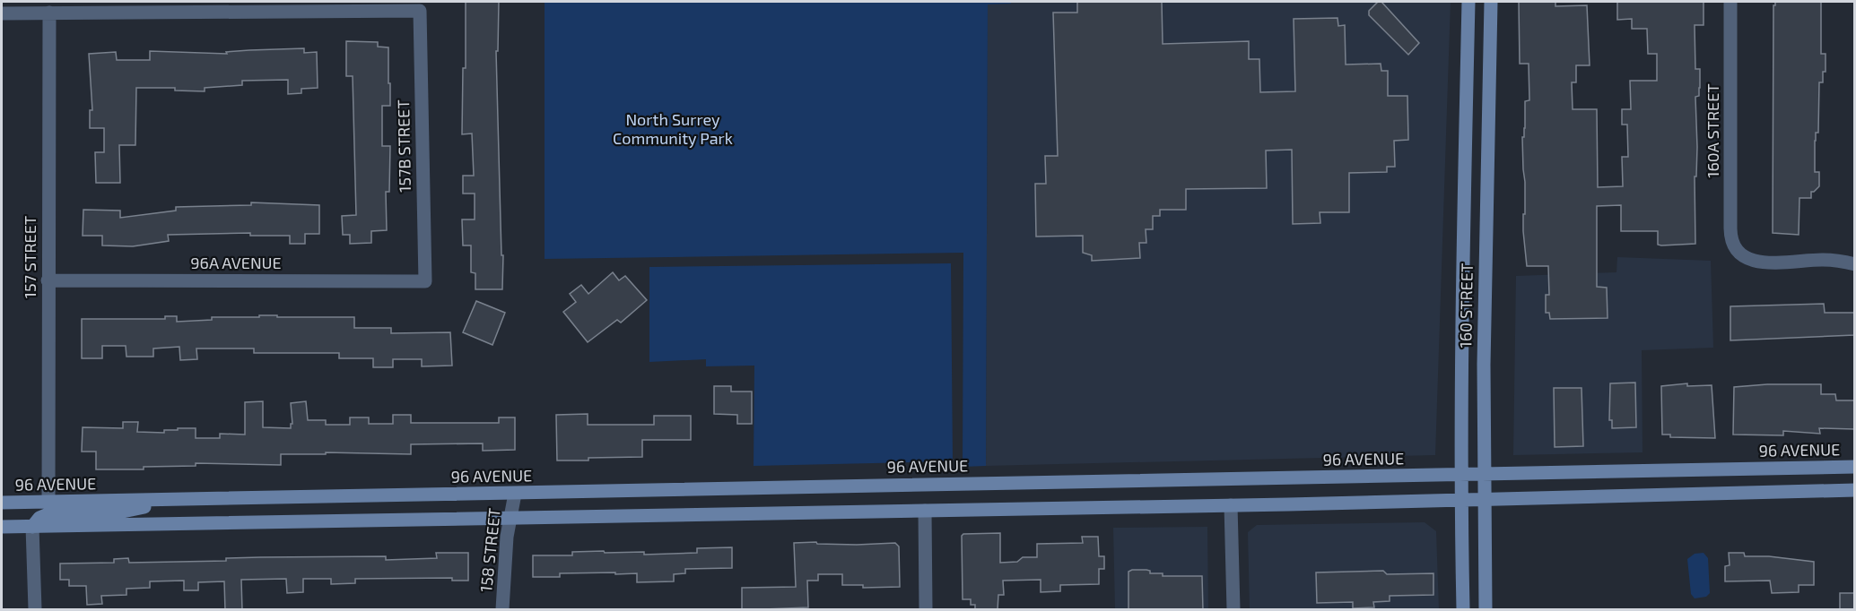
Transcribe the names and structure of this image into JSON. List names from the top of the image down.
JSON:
{
  "streets": {
    "main road": ["160 STREET", "96 AVENUE"],
    "street": [
      "160A STREET",
      "157B STREET",
      "157 STREET",
      "96A AVENUE",
      "158 STREET"
    ]
  },
  "crossings": [
    ["157B STREET", "157 STREET"],
    ["157B STREET", "96A AVENUE"],
    ["157 STREET", "96A AVENUE"],
    ["157 STREET", "96 AVENUE"],
    ["160 STREET", "96 AVENUE"],
    ["96 AVENUE", "158 STREET"]
  ],
  "parks": ["North Surrey Community Park"]
}
